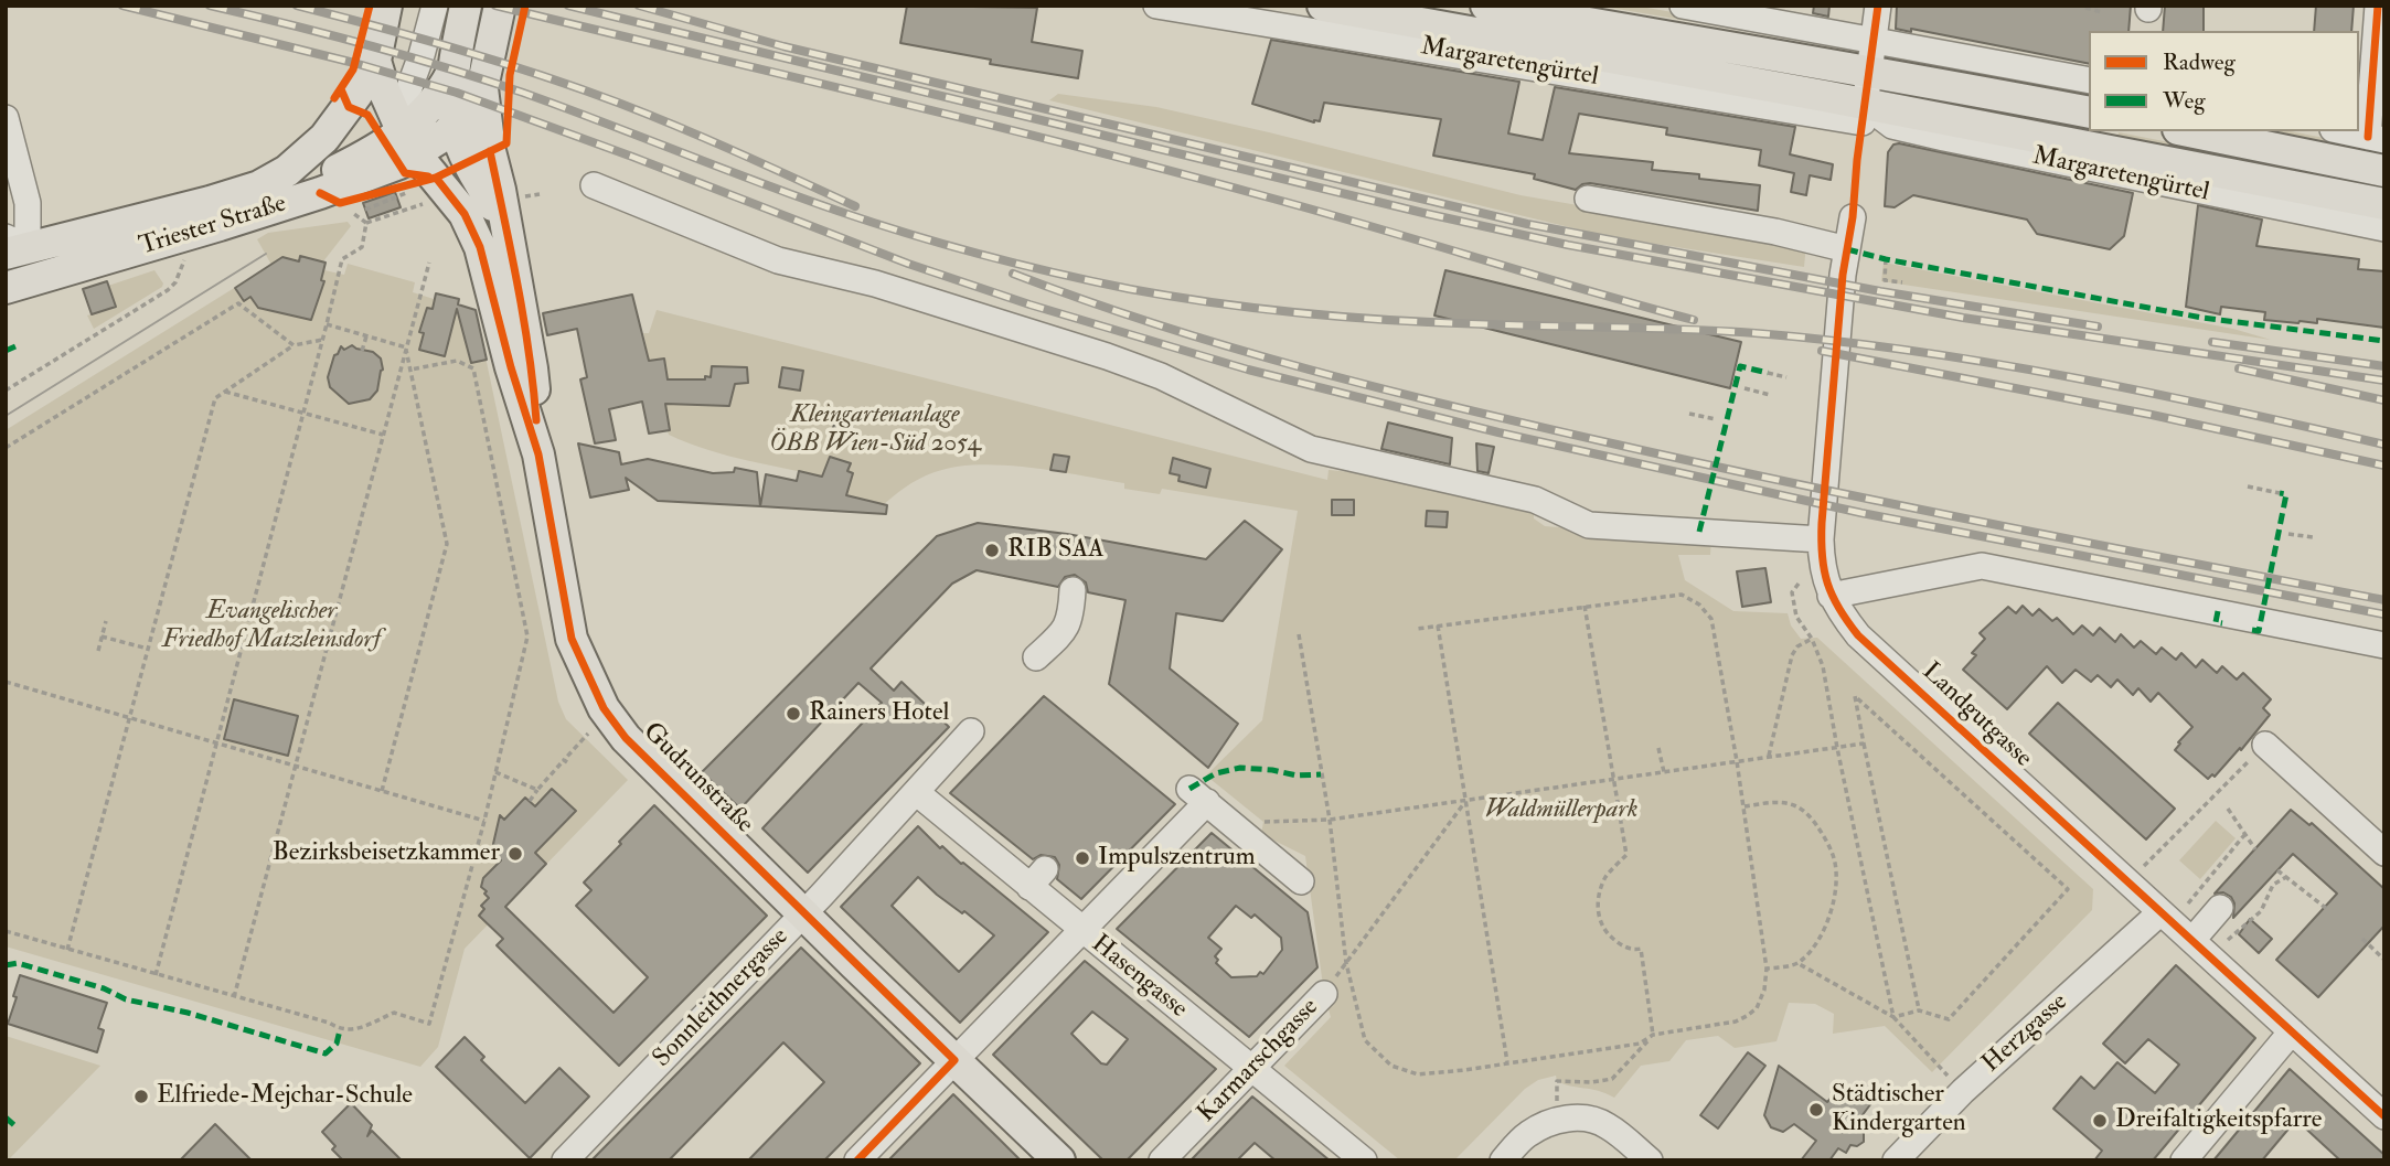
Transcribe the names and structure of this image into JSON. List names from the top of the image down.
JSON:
{
  "streets": {
    "main road": ["Margaretengürtel", "Triester Straße", "Gudrunstraße"],
    "street": [
      "Landgutgasse",
      "Hasengasse",
      "Sonnleithnergasse",
      "Herzgasse",
      "Karmarschgasse"
    ]
  },
  "crossings": [
    ["Triester Straße", "Gudrunstraße"],
    ["Landgutgasse", "Herzgasse"],
    ["Gudrunstraße", "Sonnleithnergasse"],
    ["Hasengasse", "Sonnleithnergasse"],
    ["Hasengasse", "Karmarschgasse"]
  ],
  "parks": ["Kleingartenanlage ÖBB Wien-Süd 2054", "Evangelischer Friedhof Matzleinsdorf", "Waldmüllerpark"],
  "places": [
    "RIB SAA",
    "Rainers Hotel",
    "Bezirksbeisetzkammer",
    "Impulszentrum",
    "Elfriede-Mejchar-Schule",
    "Städtischer Kindergarten",
    "Dreifaltigkeitspfarre"
  ],
  "legend": ["Radweg", "Weg"]
}
